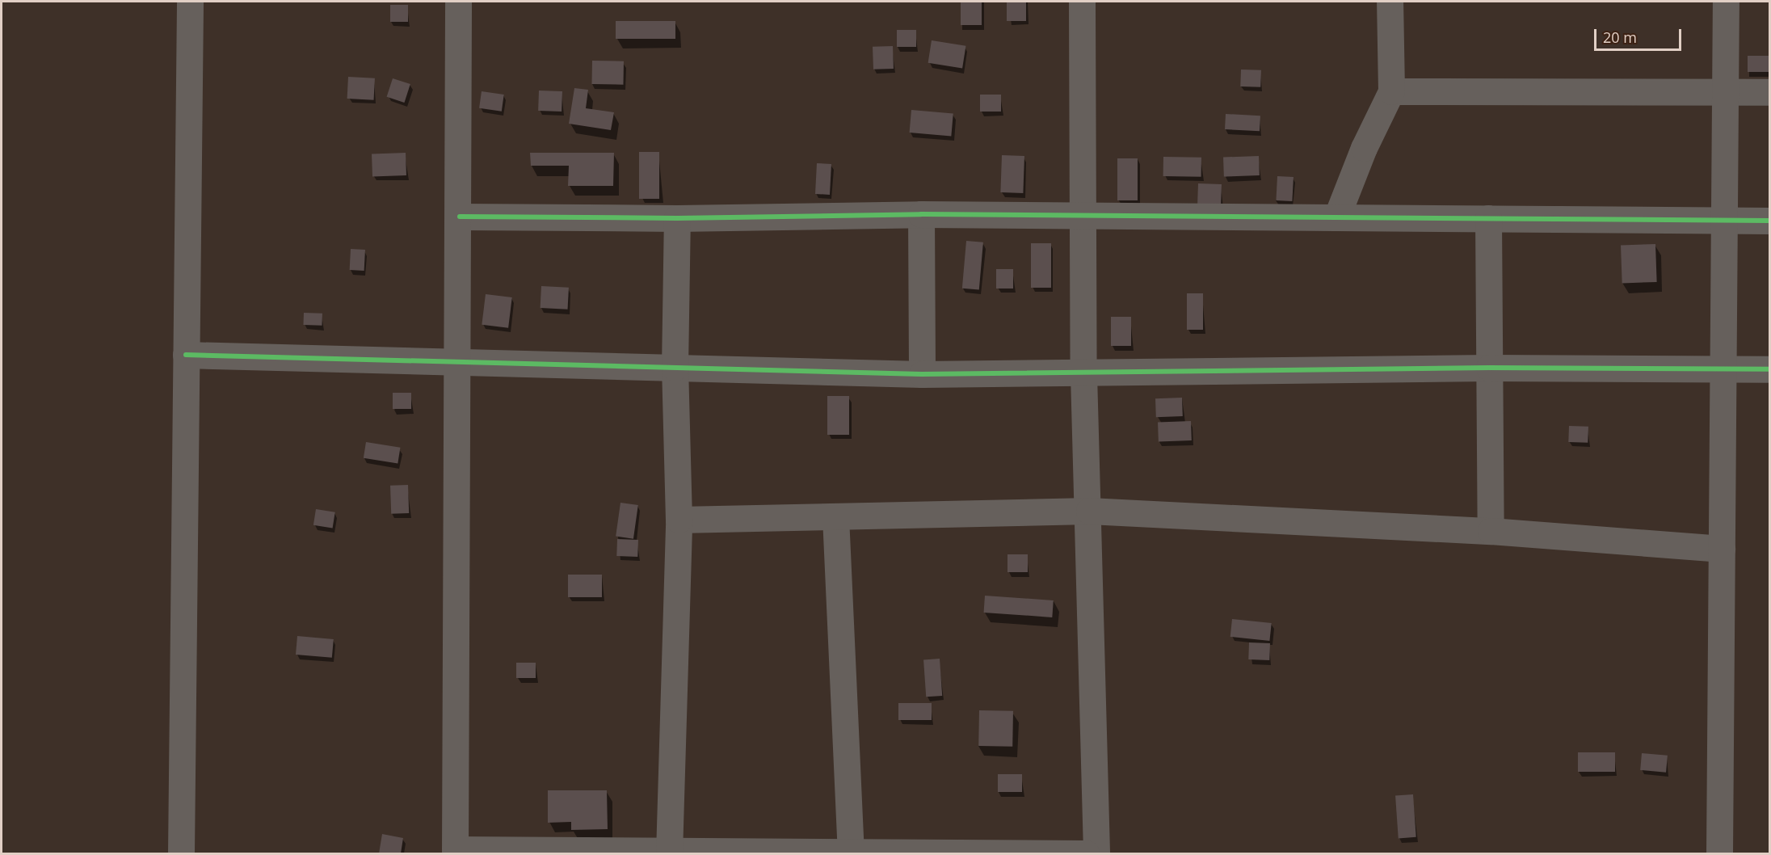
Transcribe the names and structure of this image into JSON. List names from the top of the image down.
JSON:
{
  "scale_bar": "20 m"
}
